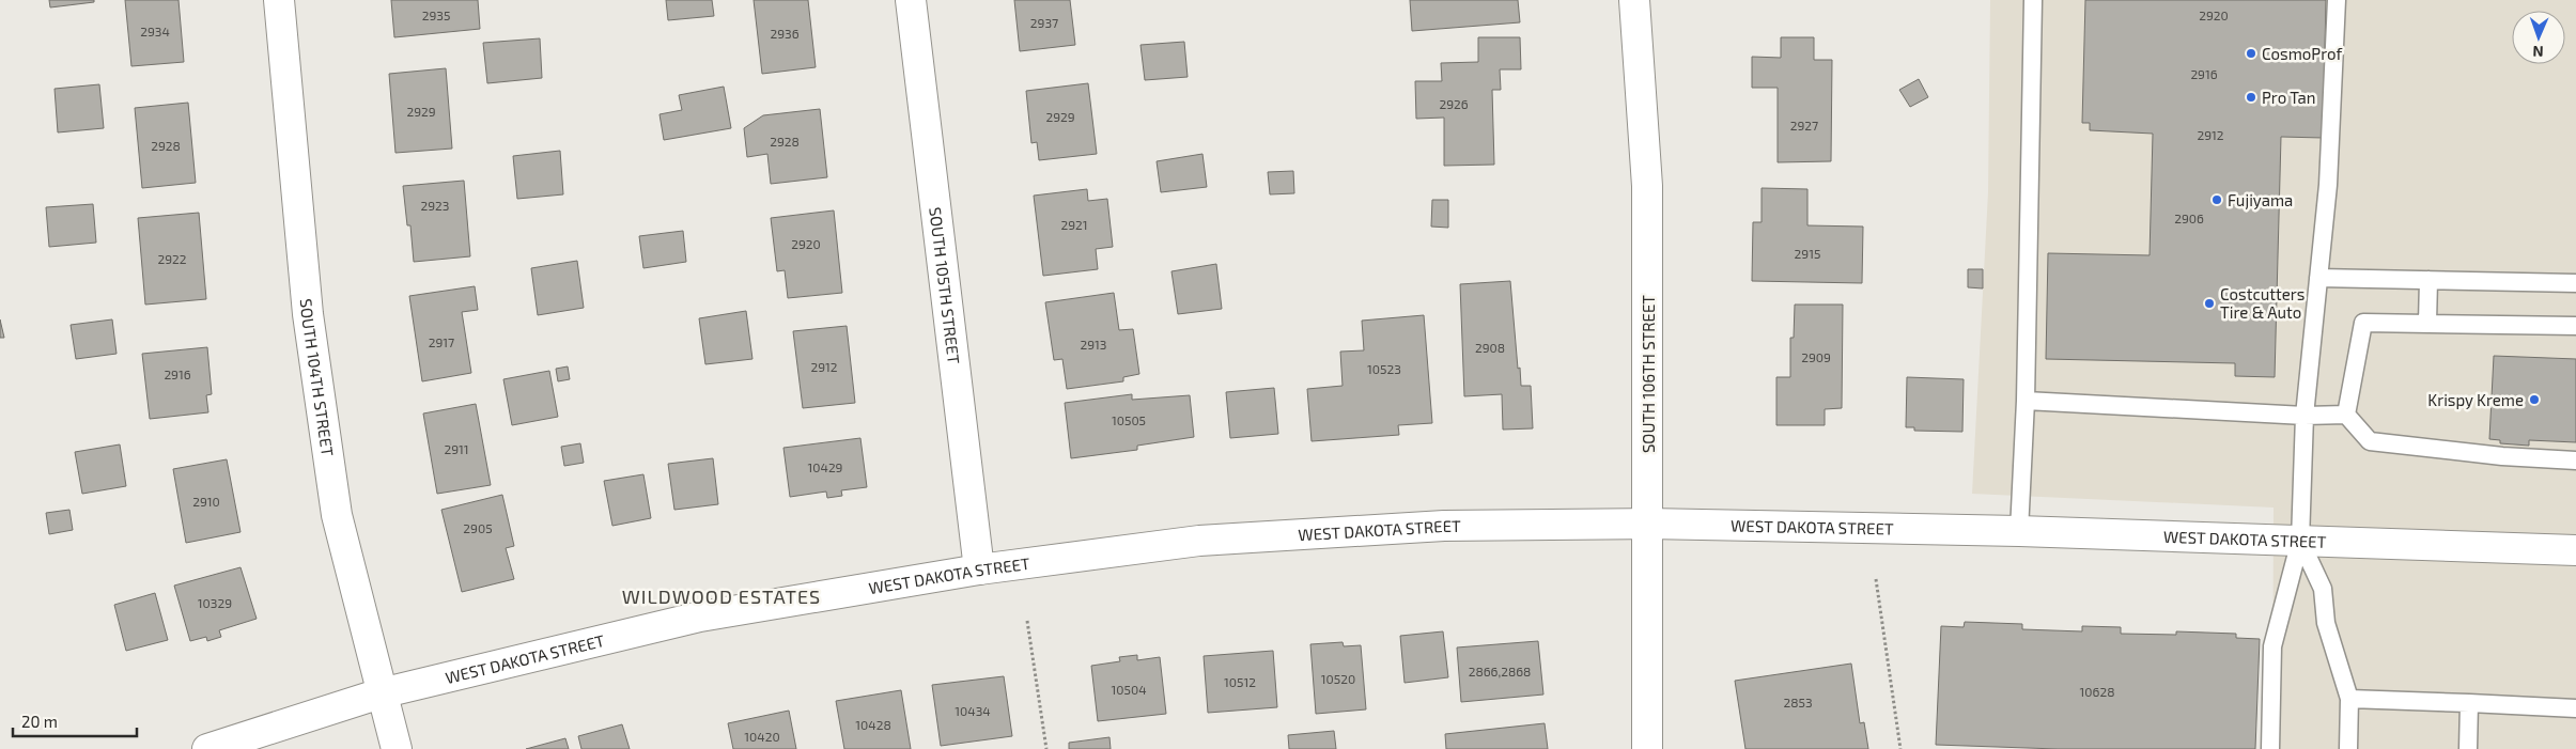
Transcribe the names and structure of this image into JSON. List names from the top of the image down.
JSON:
{
  "streets": {
    "street": [
      "SOUTH 105TH STREET",
      "SOUTH 106TH STREET",
      "SOUTH 104TH STREET",
      "WEST DAKOTA STREET"
    ]
  },
  "crossings": [
    ["SOUTH 105TH STREET", "WEST DAKOTA STREET"],
    ["SOUTH 106TH STREET", "WEST DAKOTA STREET"],
    ["SOUTH 104TH STREET", "WEST DAKOTA STREET"]
  ],
  "districts": ["WILDWOOD ESTATES"],
  "places": [
    "CosmoProf",
    "Pro Tan",
    "Fujiyama",
    "Costcutters Tire & Auto",
    "Krispy Kreme"
  ],
  "house_numbers": [
    "2935",
    "2920",
    "2937",
    "2934",
    "2936",
    "2916",
    "2926",
    "2929",
    "2929",
    "2927",
    "2912",
    "2928",
    "2928",
    "2923",
    "2906",
    "2921",
    "2920",
    "2915",
    "2922",
    "2917",
    "2913",
    "2908",
    "2909",
    "2912",
    "10523",
    "2916",
    "10505",
    "2911",
    "10429",
    "2910",
    "2905",
    "10329",
    "2866,2868",
    "10520",
    "10512",
    "10504",
    "10628",
    "2853",
    "10434",
    "10428",
    "10420"
  ],
  "scale_bar": "20 m",
  "north": "bottom"
}
